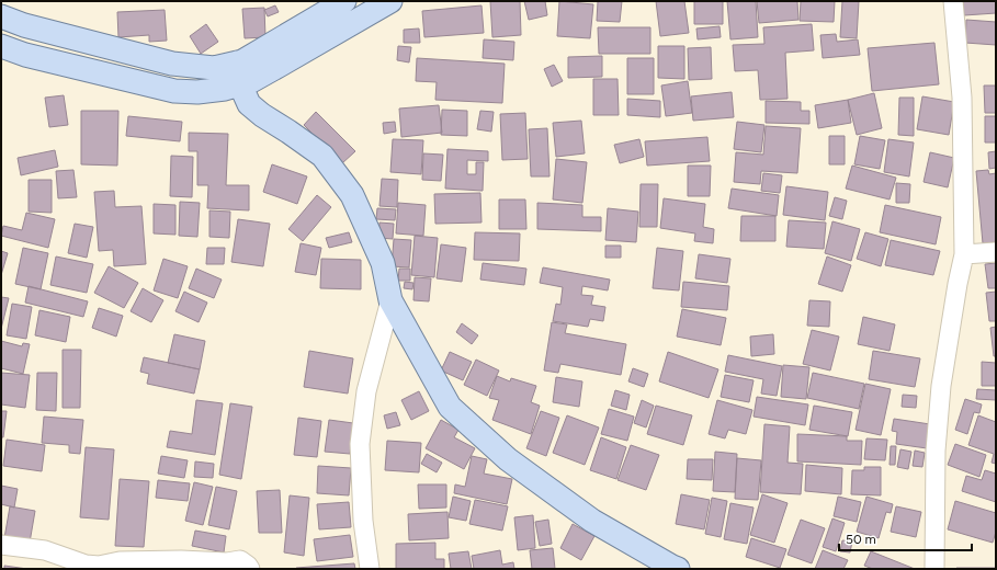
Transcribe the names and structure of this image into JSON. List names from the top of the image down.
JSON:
{
  "scale_bar": "50 m"
}
